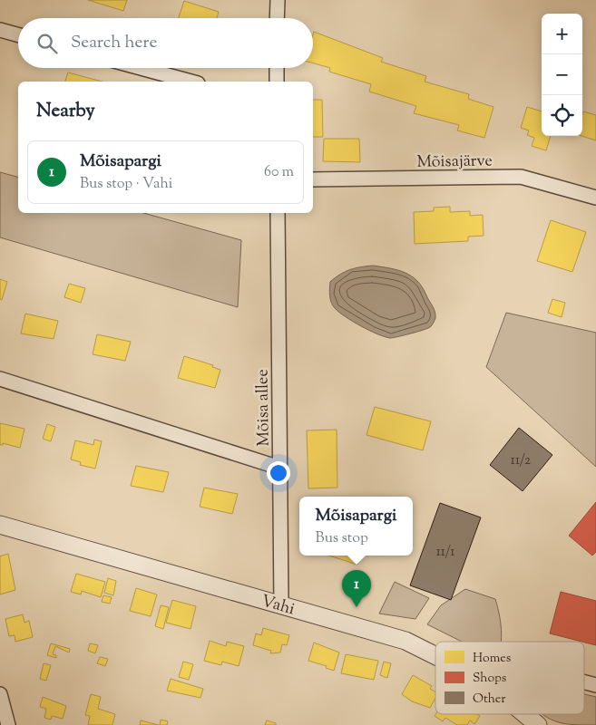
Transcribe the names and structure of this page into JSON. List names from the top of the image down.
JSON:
{
  "streets": {
    "street": ["Mõisajärve", "Mõisa allee", "Vahi"]
  },
  "crossings": [
    ["Mõisa allee", "Vahi"]
  ],
  "house_numbers": ["11/2", "11/1"],
  "legend": ["Homes", "Shops", "Other"],
  "page": {
    "map_buttons": ["+", "−"],
    "search": "Search here",
    "heading": "Nearby",
    "list": [
      {
        "mark": "1",
        "name": "Mõisapargi",
        "note": "Bus stop · Vahi",
        "value": "60 m"
      }
    ],
    "popup": ["Mõisapargi", "Bus stop"],
    "pins": "1"
  }
}
